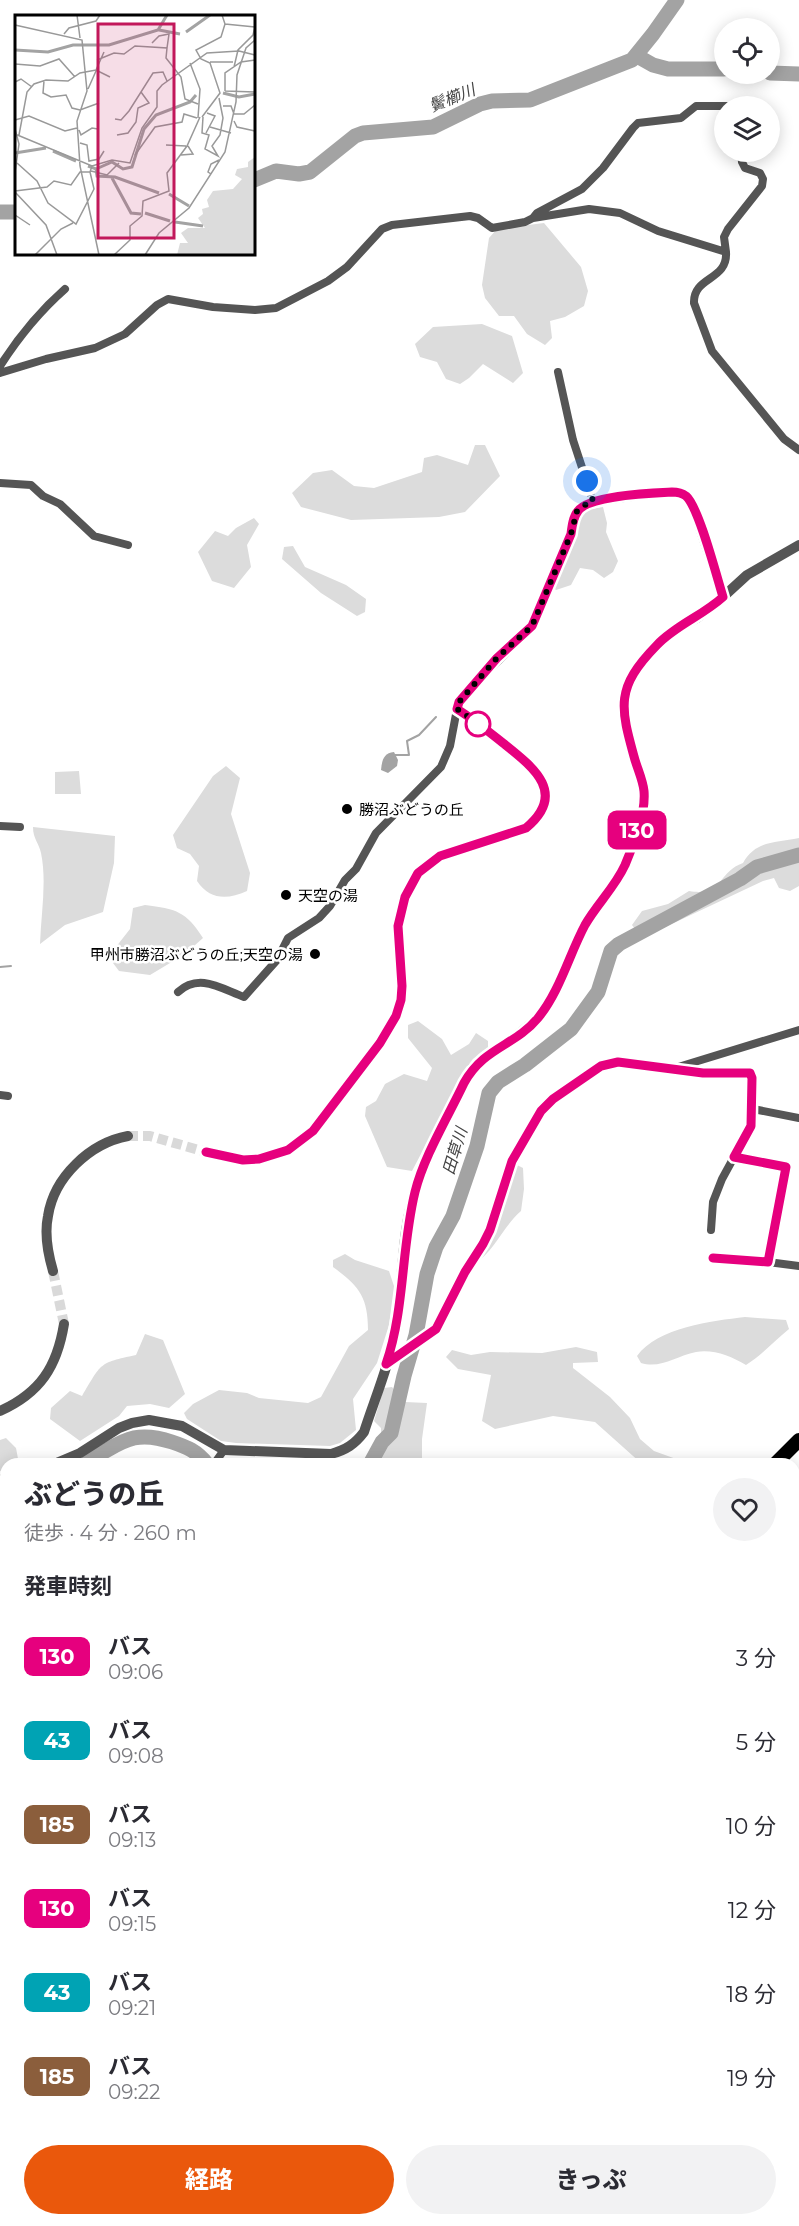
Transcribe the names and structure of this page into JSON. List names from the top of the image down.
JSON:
{
  "water": ["鬢櫛川", "田草川"],
  "places": ["勝沼ぶどうの丘", "天空の湯", "甲州市勝沼ぶどうの丘;天空の湯"],
  "lines": ["bus line 130"],
  "page": {
    "on_map": "130",
    "heading": [
      ["ぶどうの丘", "徒歩 · 4 分 · 260 m"],
      "発車時刻"
    ],
    "list": [
      {
        "mark": "130",
        "name": "バス",
        "note": "09:06",
        "value": "3 分"
      },
      {
        "mark": "43",
        "name": "バス",
        "note": "09:08",
        "value": "5 分"
      },
      {
        "mark": "185",
        "name": "バス",
        "note": "09:13",
        "value": "10 分"
      },
      {
        "mark": "130",
        "name": "バス",
        "note": "09:15",
        "value": "12 分"
      },
      {
        "mark": "43",
        "name": "バス",
        "note": "09:21",
        "value": "18 分"
      },
      {
        "mark": "185",
        "name": "バス",
        "note": "09:22",
        "value": "19 分"
      }
    ],
    "buttons": ["経路", "きっぷ"]
  }
}
